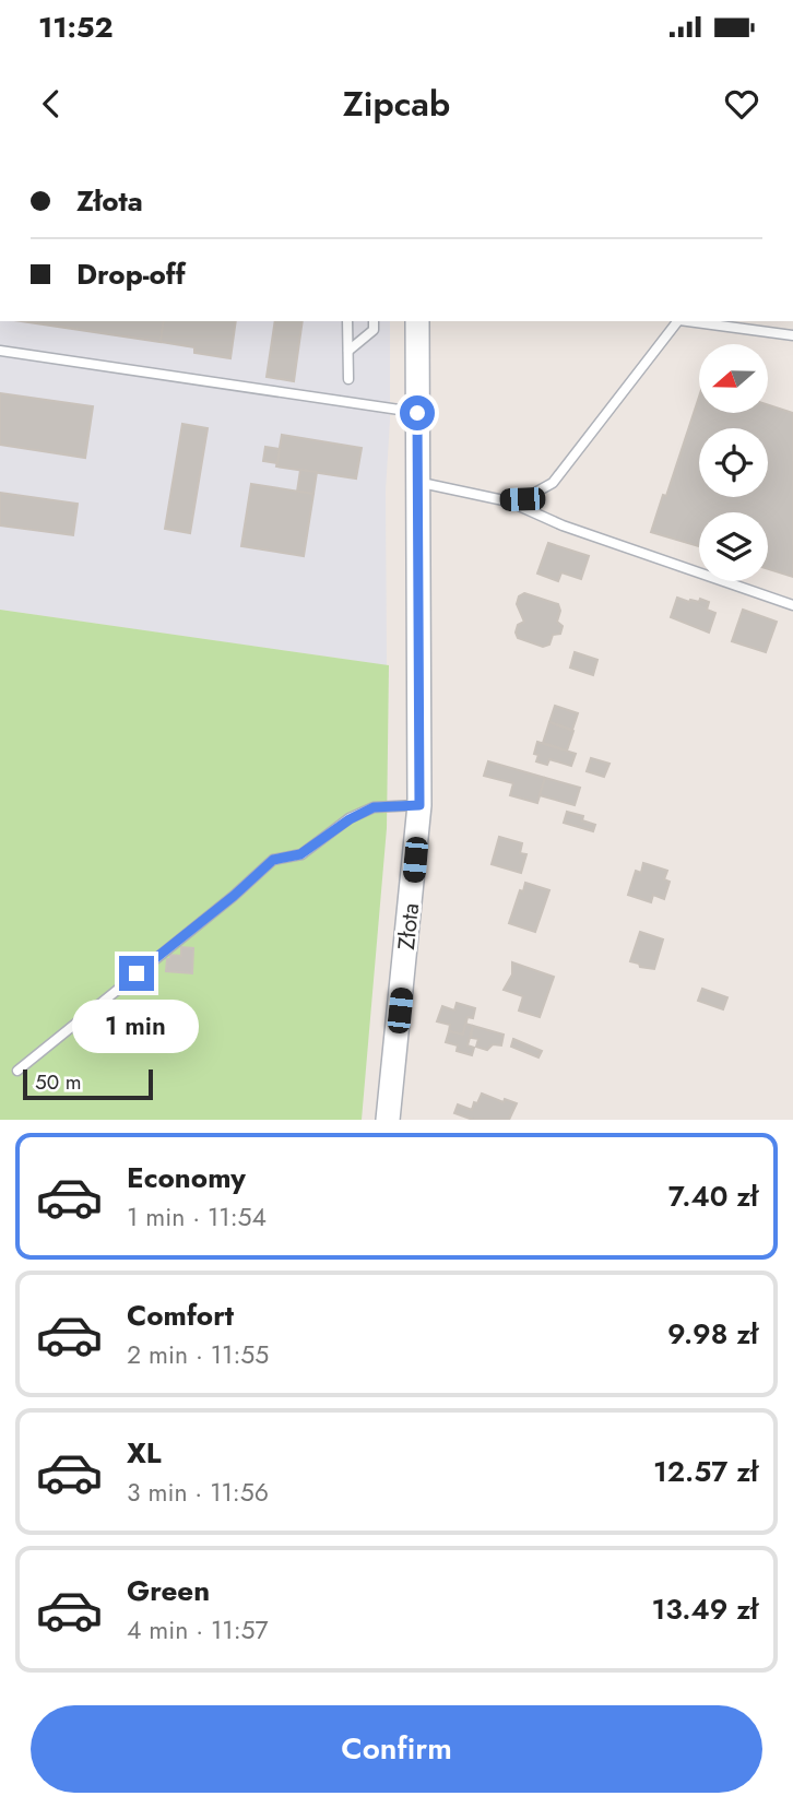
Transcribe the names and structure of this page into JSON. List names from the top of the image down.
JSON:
{
  "streets": {
    "street": ["Złota"]
  },
  "scale_bar": "50 m",
  "north": "left",
  "page": {
    "status": "11:52",
    "header": "Zipcab",
    "banner": ["Złota", "Drop-off"],
    "bubble": "1 min",
    "scale": "50 m",
    "list": [
      {
        "name": "Economy",
        "note": "1 min · 11:54",
        "value": "7.40 zł"
      },
      {
        "name": "Comfort",
        "note": "2 min · 11:55",
        "value": "9.98 zł"
      },
      {
        "name": "XL",
        "note": "3 min · 11:56",
        "value": "12.57 zł"
      },
      {
        "name": "Green",
        "note": "4 min · 11:57",
        "value": "13.49 zł"
      }
    ],
    "buttons": "Confirm"
  }
}
